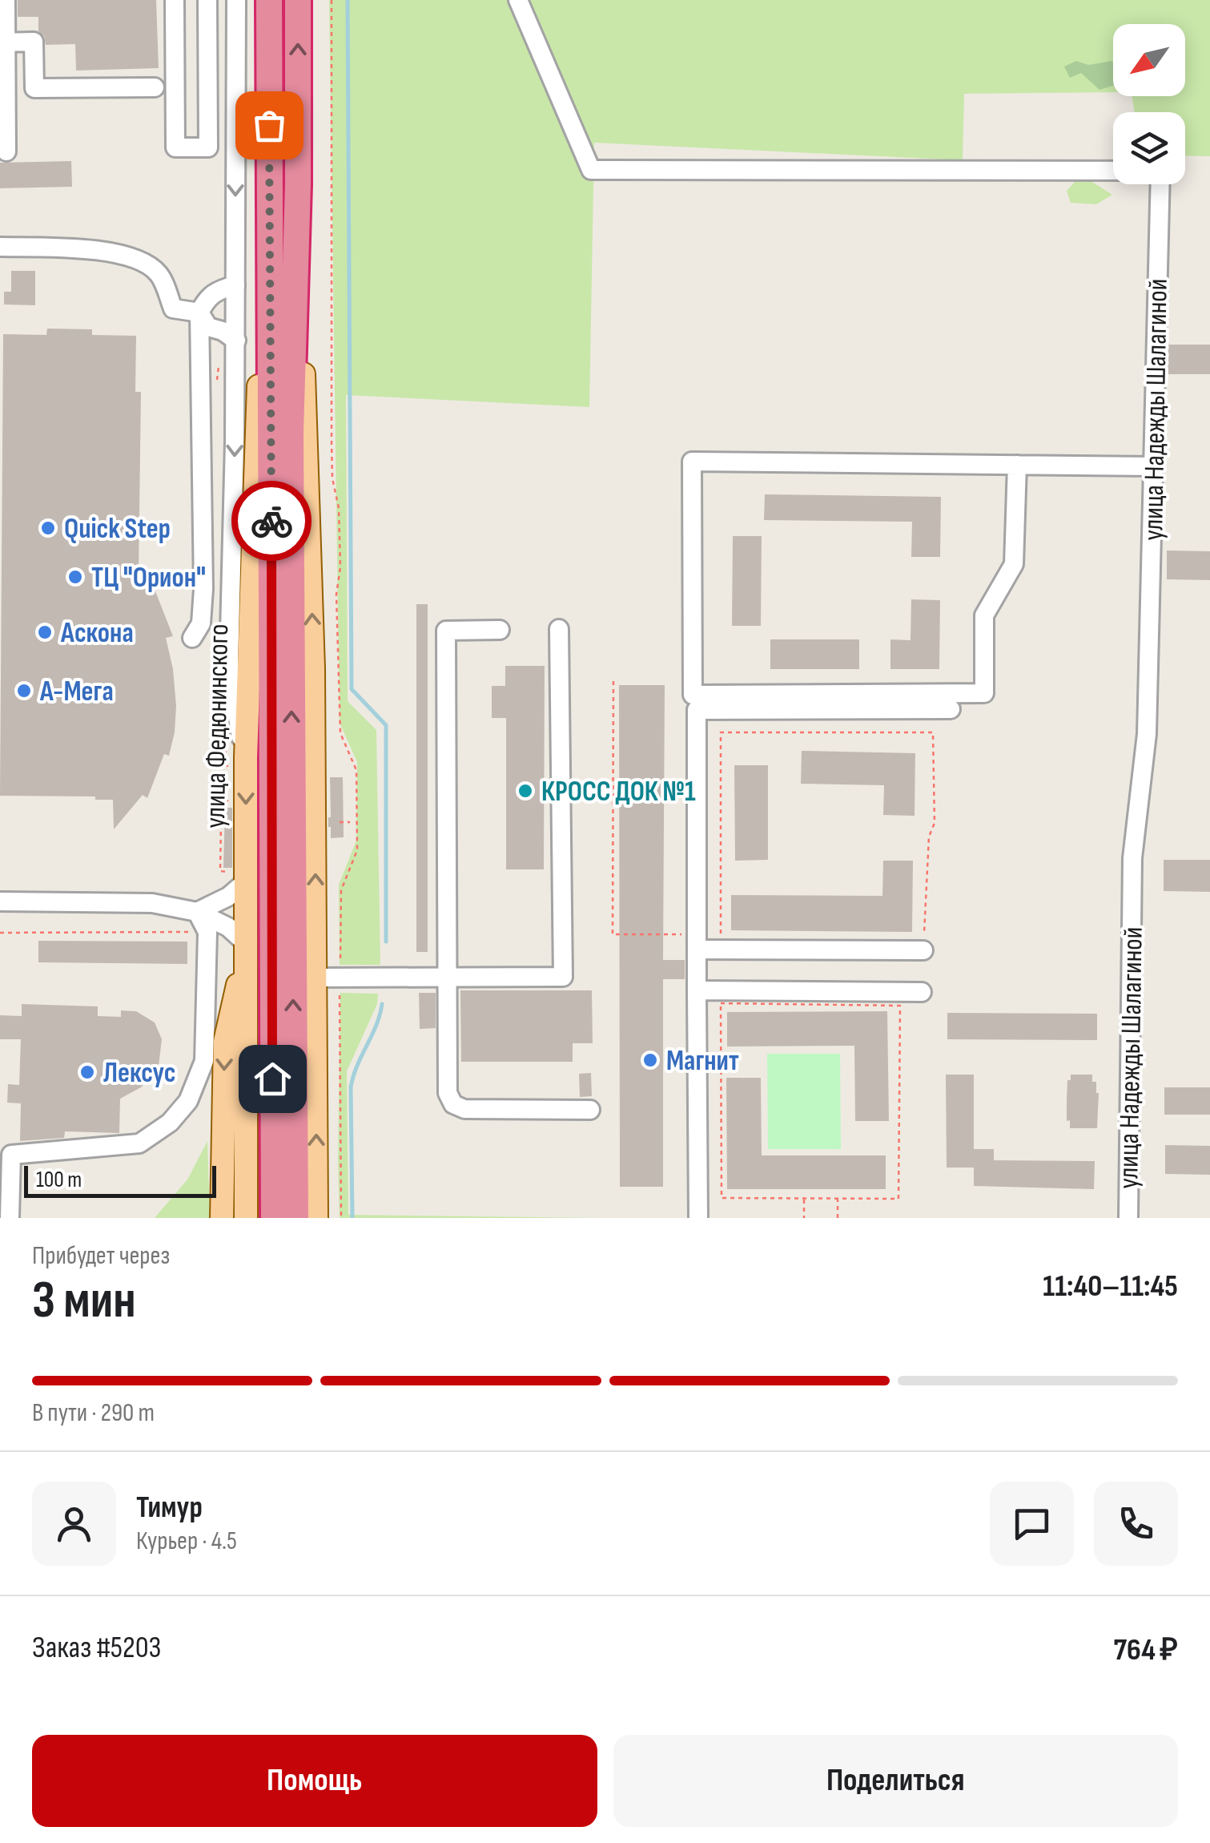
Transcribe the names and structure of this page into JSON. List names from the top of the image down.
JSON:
{
  "streets": {
    "highway": ["улица Федюнинского"],
    "street": ["улица Надежды Шалагиной"]
  },
  "places": [
    "Quick Step",
    "ТЦ \"Орион\"",
    "Аскона",
    "А-Мега",
    "КРОСС ДОК №1",
    "Магнит",
    "Лексус"
  ],
  "scale_bar": "100 m",
  "north": "bottom left",
  "page": {
    "scale": "100 m",
    "heading": ["3 мин", "Прибудет через", "11:40–11:45"],
    "panel": [
      "Тимур",
      "Курьер · 4.5",
      "Заказ #5203",
      "764 ₽"
    ],
    "bar": "В пути · 290 m",
    "buttons": ["Помощь", "Поделиться"]
  }
}
